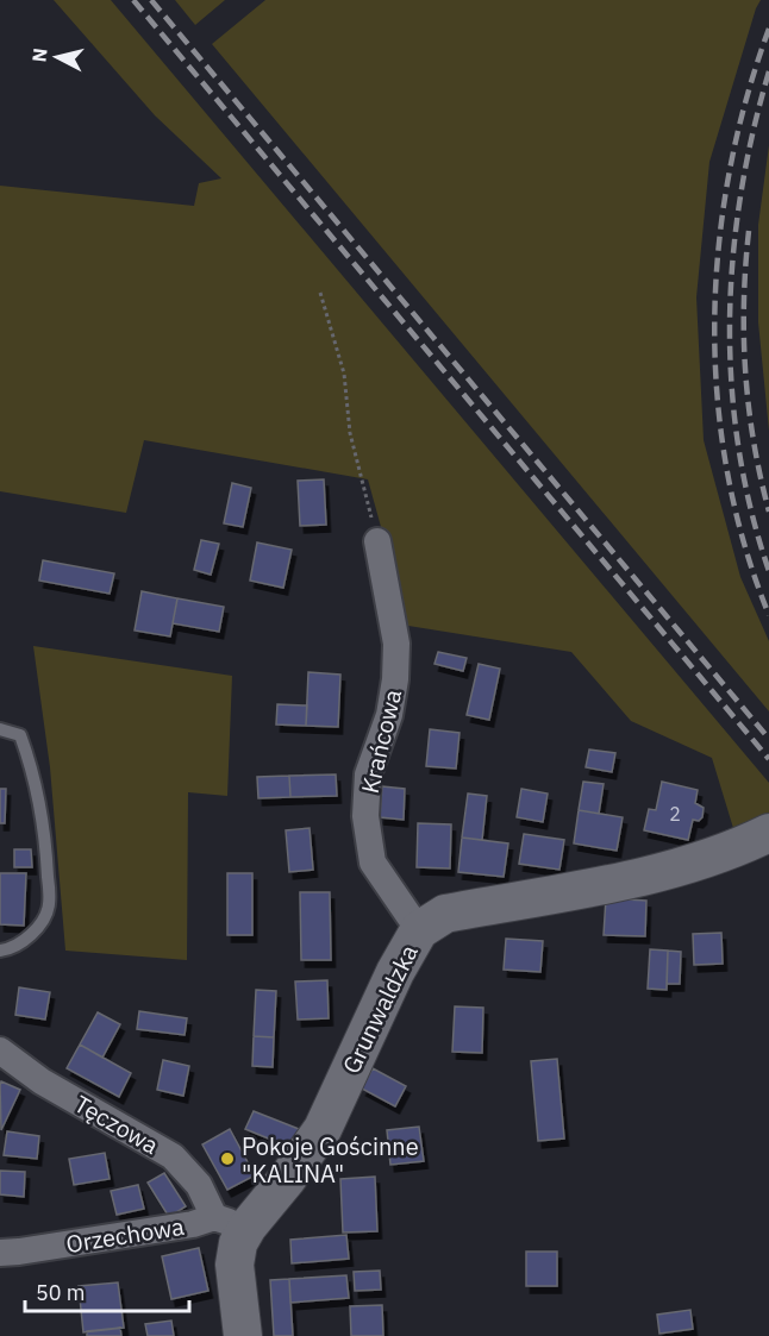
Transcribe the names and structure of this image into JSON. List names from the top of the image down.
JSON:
{
  "streets": {
    "street": [
      "Krańcowa",
      "Grunwaldzka",
      "Tęczowa",
      "Orzechowa"
    ]
  },
  "crossings": [
    ["Krańcowa", "Grunwaldzka"],
    ["Grunwaldzka", "Tęczowa"],
    ["Grunwaldzka", "Orzechowa"],
    ["Tęczowa", "Orzechowa"]
  ],
  "places": ["Pokoje Gościnne \"KALINA\""],
  "house_numbers": ["2"],
  "scale_bar": "50 m",
  "north": "left"
}
